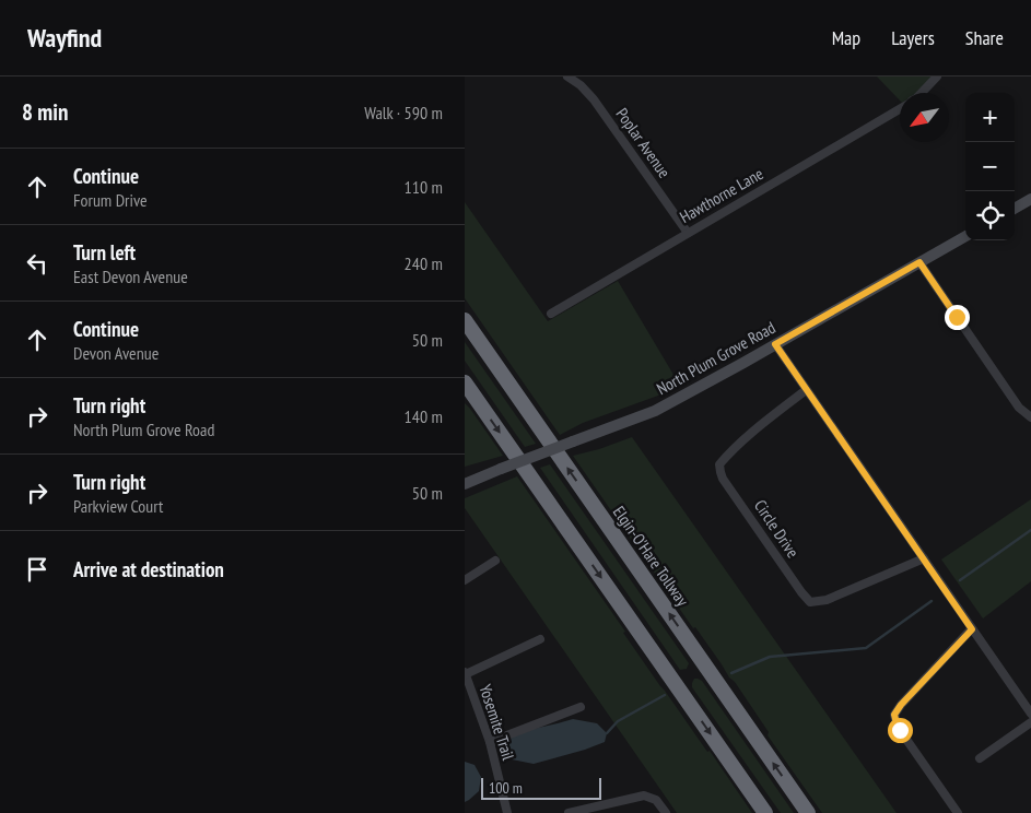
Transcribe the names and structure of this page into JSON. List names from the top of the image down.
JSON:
{
  "streets": {
    "highway": ["Elgin-O'Hare Tollway"],
    "street": [
      "Poplar Avenue",
      "Hawthorne Lane",
      "North Plum Grove Road",
      "Circle Drive",
      "Yosemite Trail"
    ]
  },
  "crossings": [
    ["Poplar Avenue", "Hawthorne Lane"]
  ],
  "scale_bar": "100 m",
  "north": "bottom left",
  "page": {
    "header": "Wayfind",
    "nav": ["Map", "Layers", "Share"],
    "heading": ["8 min", "Walk · 590 m"],
    "map_buttons": ["+", "−"],
    "list": [
      ["Continue", "Forum Drive", "110 m"],
      ["Turn left", "East Devon Avenue", "240 m"],
      ["Continue", "Devon Avenue", "50 m"],
      ["Turn right", "North Plum Grove Road", "140 m"],
      ["Turn right", "Parkview Court", "50 m"],
      "Arrive at destination"
    ],
    "scale": "100 m"
  }
}
